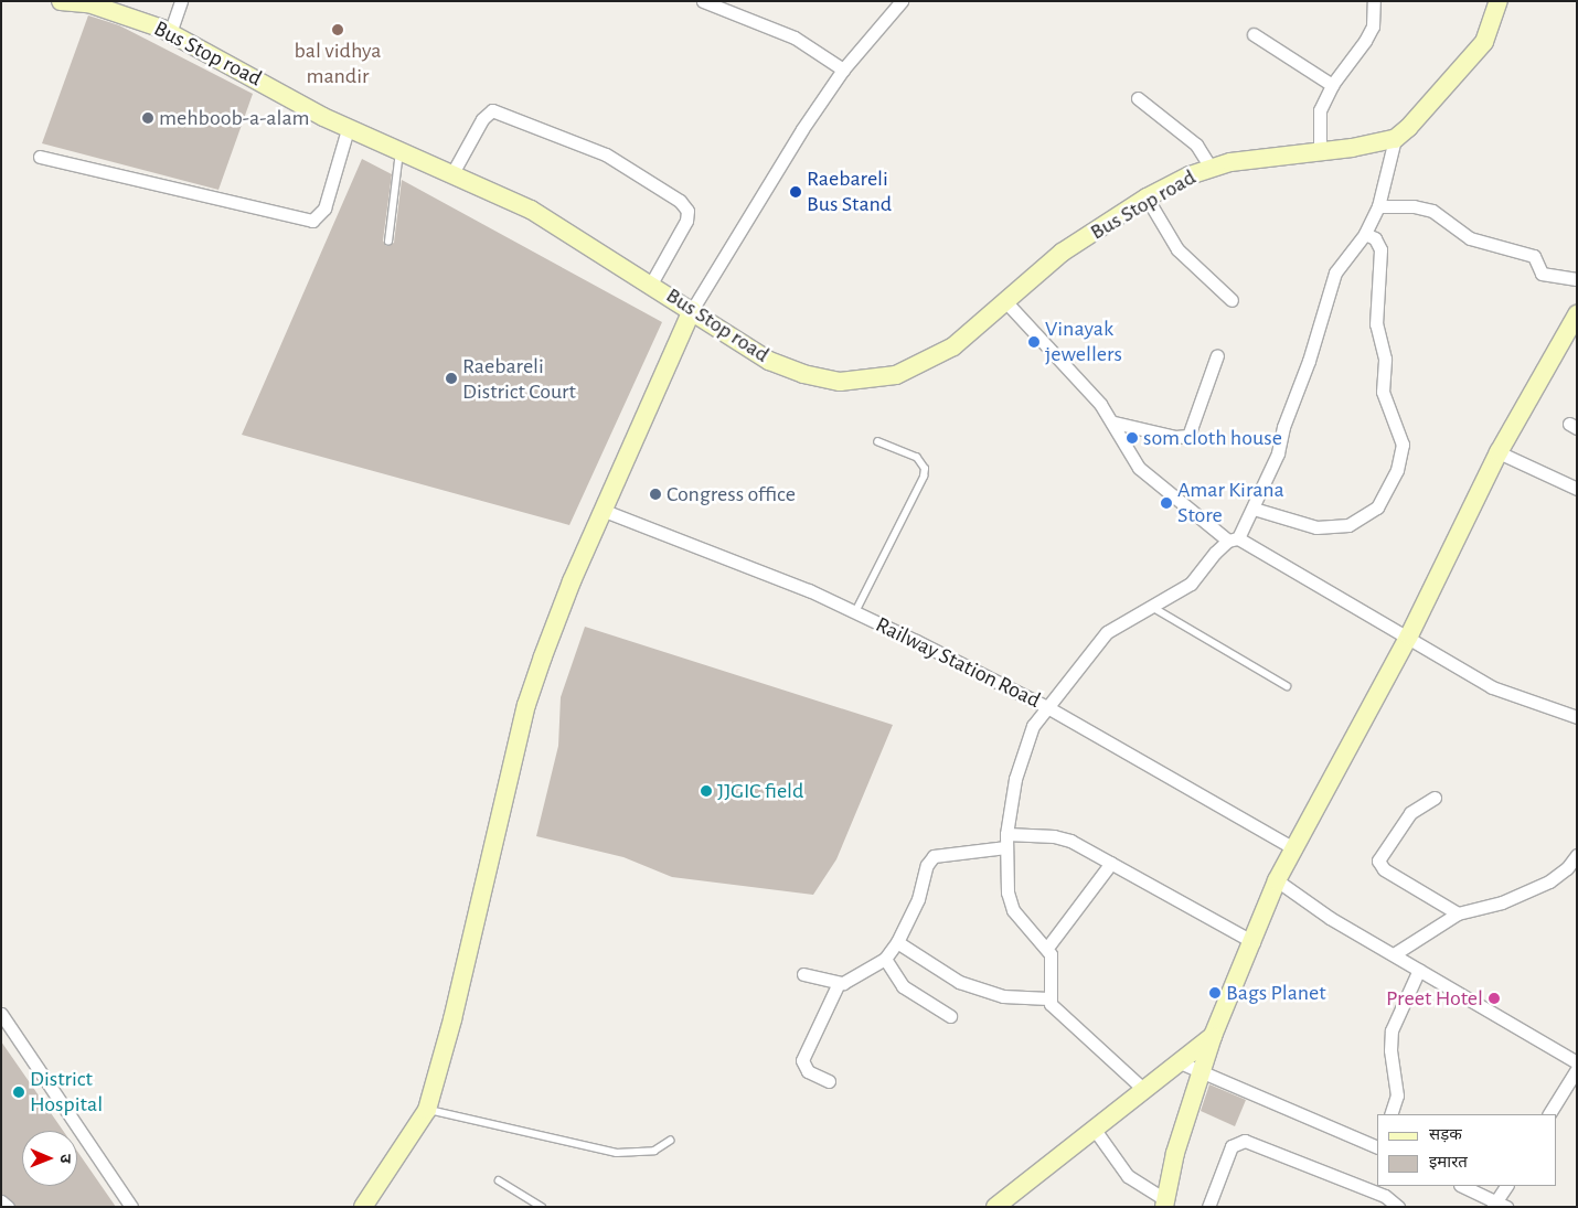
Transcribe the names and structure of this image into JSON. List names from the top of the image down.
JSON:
{
  "streets": {
    "street": ["Bus Stop road", "Railway Station Road"]
  },
  "places": [
    "bal vidhya mandir",
    "mehboob-a-alam",
    "Raebareli Bus Stand",
    "Vinayak jewellers",
    "Raebareli District Court",
    "som cloth house",
    "Congress office",
    "Amar Kirana Store",
    "JJGIC field",
    "Bags Planet",
    "Preet Hotel",
    "District Hospital"
  ],
  "legend": ["सड़क", "इमारत"],
  "north": "right"
}
